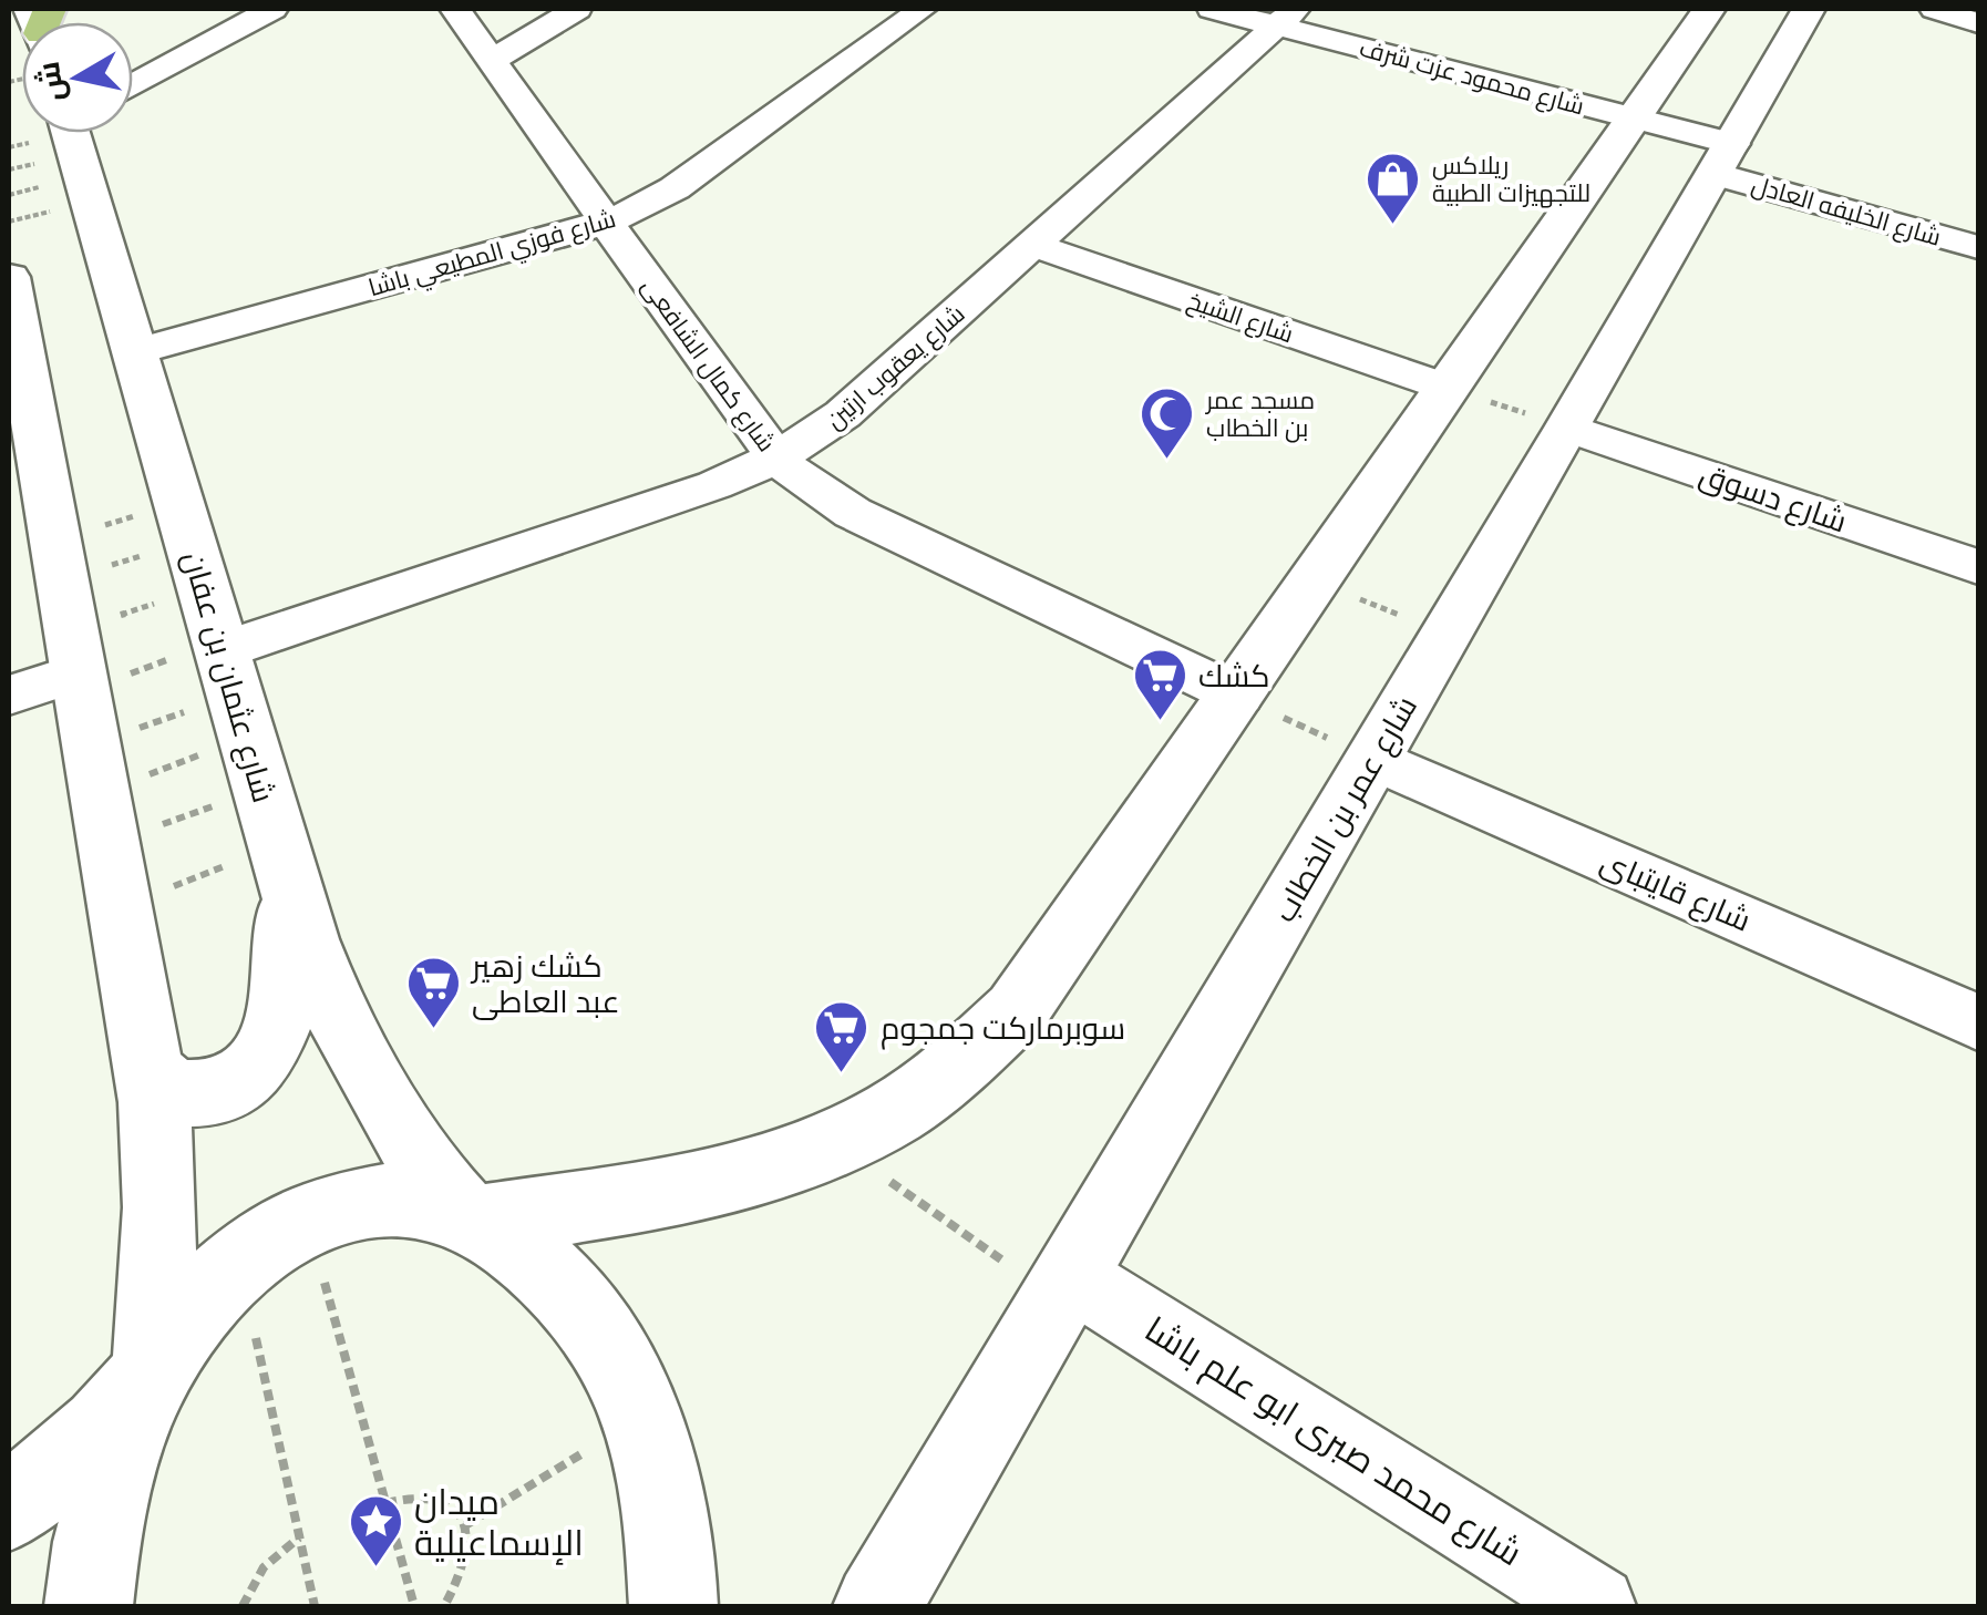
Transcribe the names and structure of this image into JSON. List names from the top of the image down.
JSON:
{
  "streets": {
    "street": [
      "شارع محمود عزت شرف",
      "شارع الخليفه العادل",
      "شارع فوزي المطيعي باشا",
      "شارع الشيخ",
      "شارع كمال الشافعى",
      "شارع يعقوب ارتين",
      "شارع دسوق",
      "شارع عثمان بن عفان",
      "شارع عمر بن الخطاب",
      "شارع قايتباى",
      "شارع محمد صبرى ابو علم باشا"
    ]
  },
  "crossings": [
    ["شارع محمود عزت شرف", "شارع الخليفه العادل"],
    ["شارع محمود عزت شرف", "شارع يعقوب ارتين"],
    ["شارع محمود عزت شرف", "شارع عمر بن الخطاب"],
    ["شارع الخليفه العادل", "شارع عمر بن الخطاب"],
    ["شارع فوزي المطيعي باشا", "شارع كمال الشافعى"],
    ["شارع فوزي المطيعي باشا", "شارع عثمان بن عفان"],
    ["شارع الشيخ", "شارع يعقوب ارتين"],
    ["شارع كمال الشافعى", "شارع يعقوب ارتين"],
    ["شارع يعقوب ارتين", "شارع عثمان بن عفان"],
    ["شارع دسوق", "شارع عمر بن الخطاب"],
    ["شارع عمر بن الخطاب", "شارع قايتباى"],
    ["شارع عمر بن الخطاب", "شارع محمد صبرى ابو علم باشا"]
  ],
  "places": {
    "shop": ["ريلاكس للتجهيزات الطبية"],
    "mosque": ["مسجد عمر بن الخطاب"],
    "supermarket": ["كشك", "كشك زهير عبد العاطى", "سوبرماركت جمجوم"],
    "place": ["ميدان الإسماعيلية"]
  },
  "north": "left"
}
